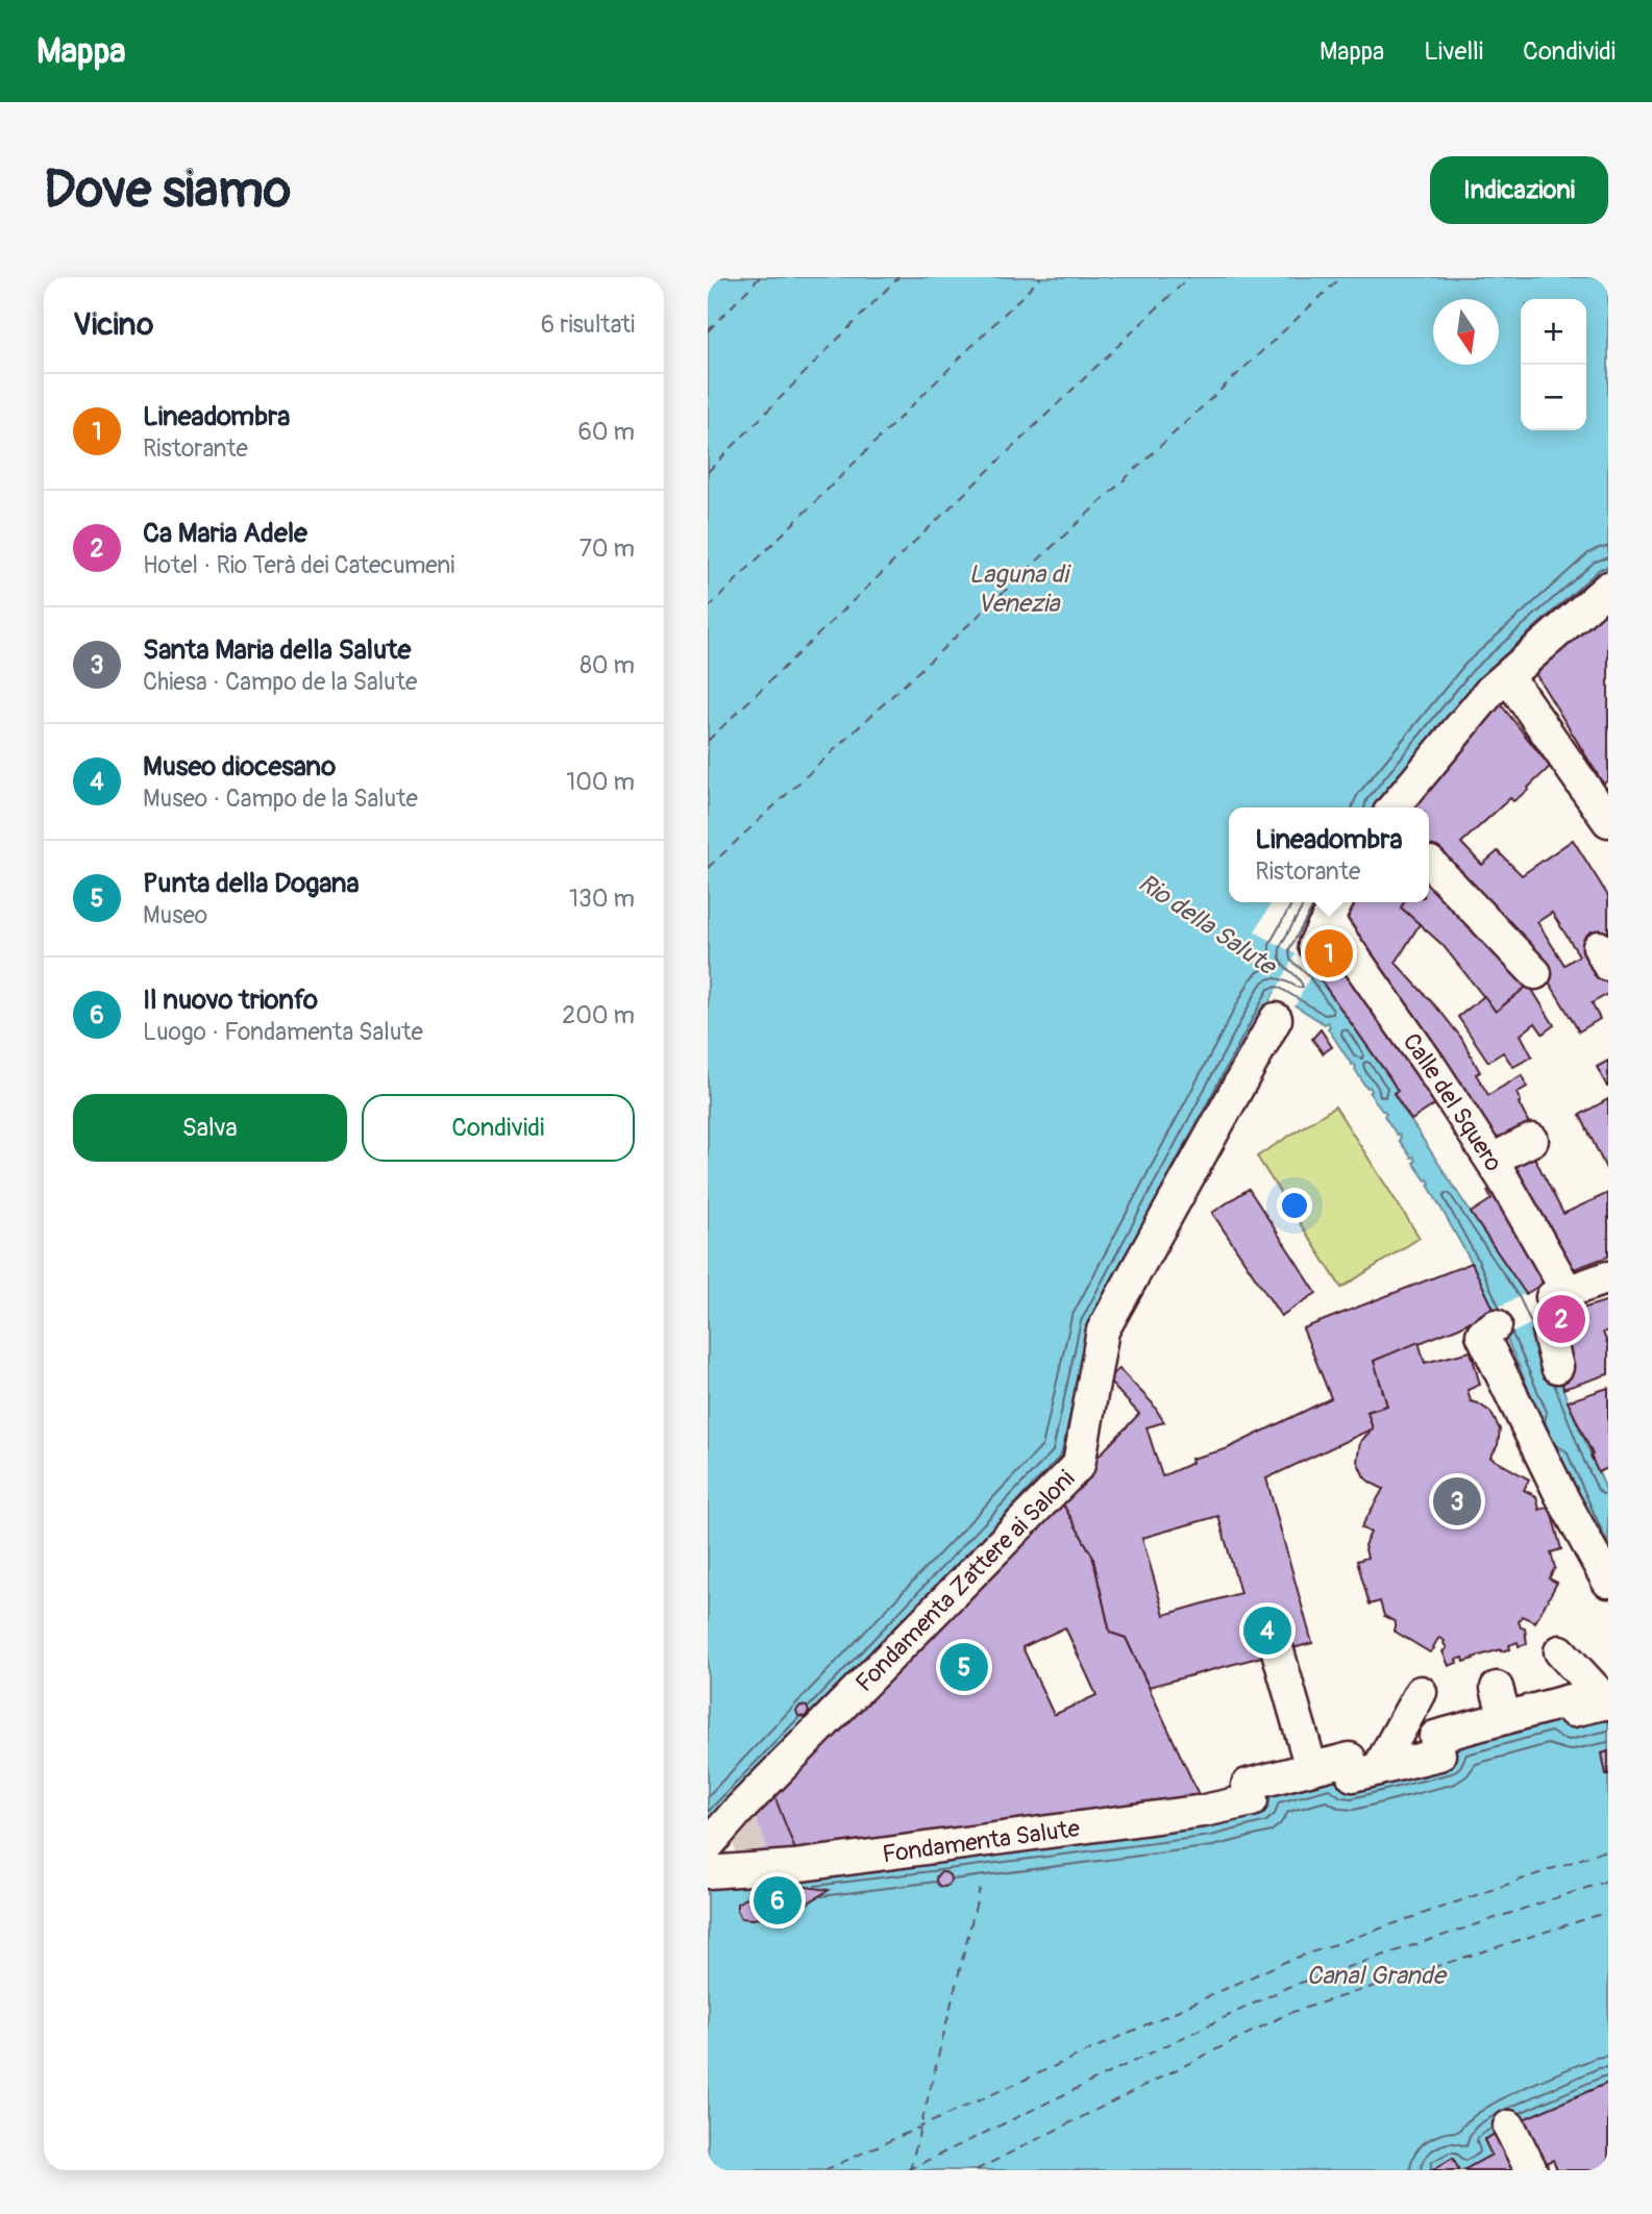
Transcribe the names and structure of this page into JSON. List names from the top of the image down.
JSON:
{
  "streets": {
    "street": ["Calle del Squero", "Fondamenta Zattere ai Saloni", "Fondamenta Salute"]
  },
  "crossings": [
    ["Fondamenta Zattere ai Saloni", "Fondamenta Salute"]
  ],
  "water": ["Laguna di Venezia", "Rio della Salute", "Canal Grande"],
  "north": "bottom",
  "page": {
    "header": "Mappa",
    "nav": ["Mappa", "Livelli", "Condividi"],
    "buttons": [
      "Indicazioni",
      ["Salva", "Condividi"]
    ],
    "title": "Dove siamo",
    "heading": ["Vicino", "6 risultati"],
    "map_buttons": ["+", "−"],
    "list": [
      {
        "mark": "1",
        "name": "Lineadombra",
        "note": "Ristorante",
        "value": "60 m"
      },
      {
        "mark": "2",
        "name": "Ca Maria Adele",
        "note": "Hotel · Rio Terà dei Catecumeni",
        "value": "70 m"
      },
      {
        "mark": "3",
        "name": "Santa Maria della Salute",
        "note": "Chiesa · Campo de la Salute",
        "value": "80 m"
      },
      {
        "mark": "4",
        "name": "Museo diocesano",
        "note": "Museo · Campo de la Salute",
        "value": "100 m"
      },
      {
        "mark": "5",
        "name": "Punta della Dogana",
        "note": "Museo",
        "value": "130 m"
      },
      {
        "mark": "6",
        "name": "Il nuovo trionfo",
        "note": "Luogo · Fondamenta Salute",
        "value": "200 m"
      }
    ],
    "popup": ["Lineadombra", "Ristorante"],
    "pins": [
      "1",
      "2",
      "3",
      "4",
      "5",
      "6"
    ]
  }
}
